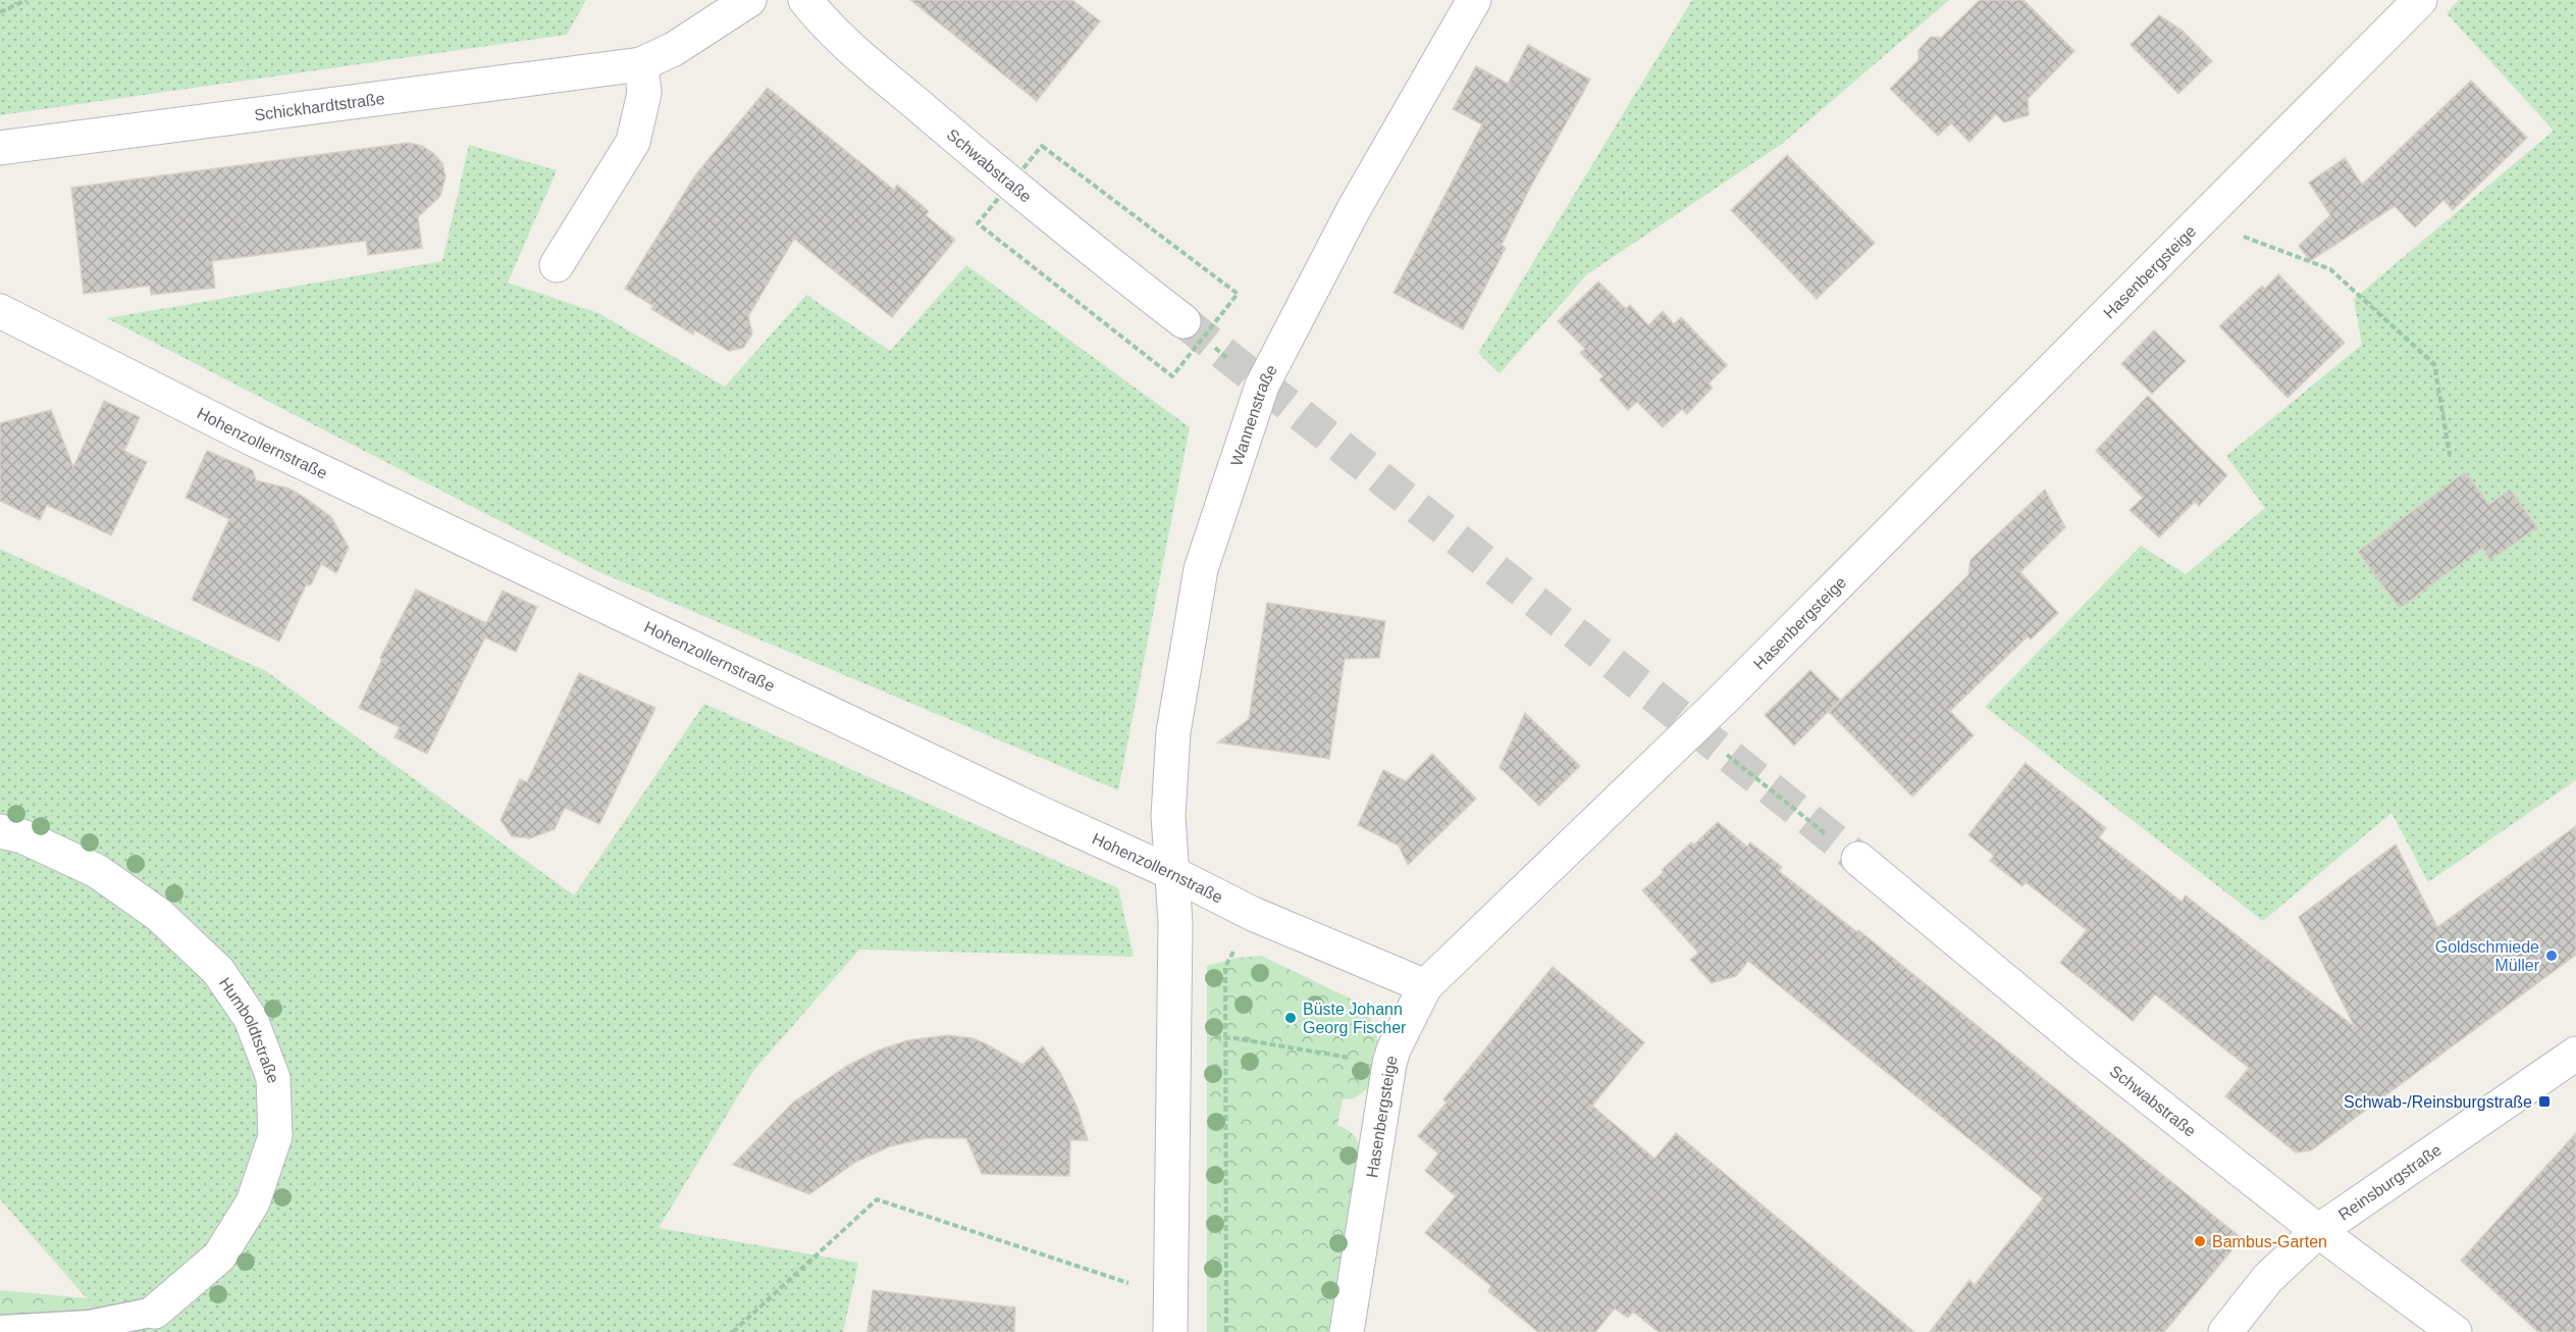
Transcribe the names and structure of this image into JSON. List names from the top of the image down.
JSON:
{
  "streets": {
    "street": [
      "Schickhardtstraße",
      "Schwabstraße",
      "Hasenbergsteige",
      "Wannenstraße",
      "Hohenzollernstraße",
      "Humboldtstraße",
      "Reinsburgstraße"
    ]
  },
  "crossings": [
    ["Schwabstraße", "Reinsburgstraße"],
    ["Hasenbergsteige", "Hohenzollernstraße"],
    ["Wannenstraße", "Hohenzollernstraße"]
  ],
  "places": {
    "other": ["Goldschmiede Müller", "Büste Johann Georg Fischer", "Bambus-Garten"],
    "transit": ["Schwab-/Reinsburgstraße"]
  }
}
